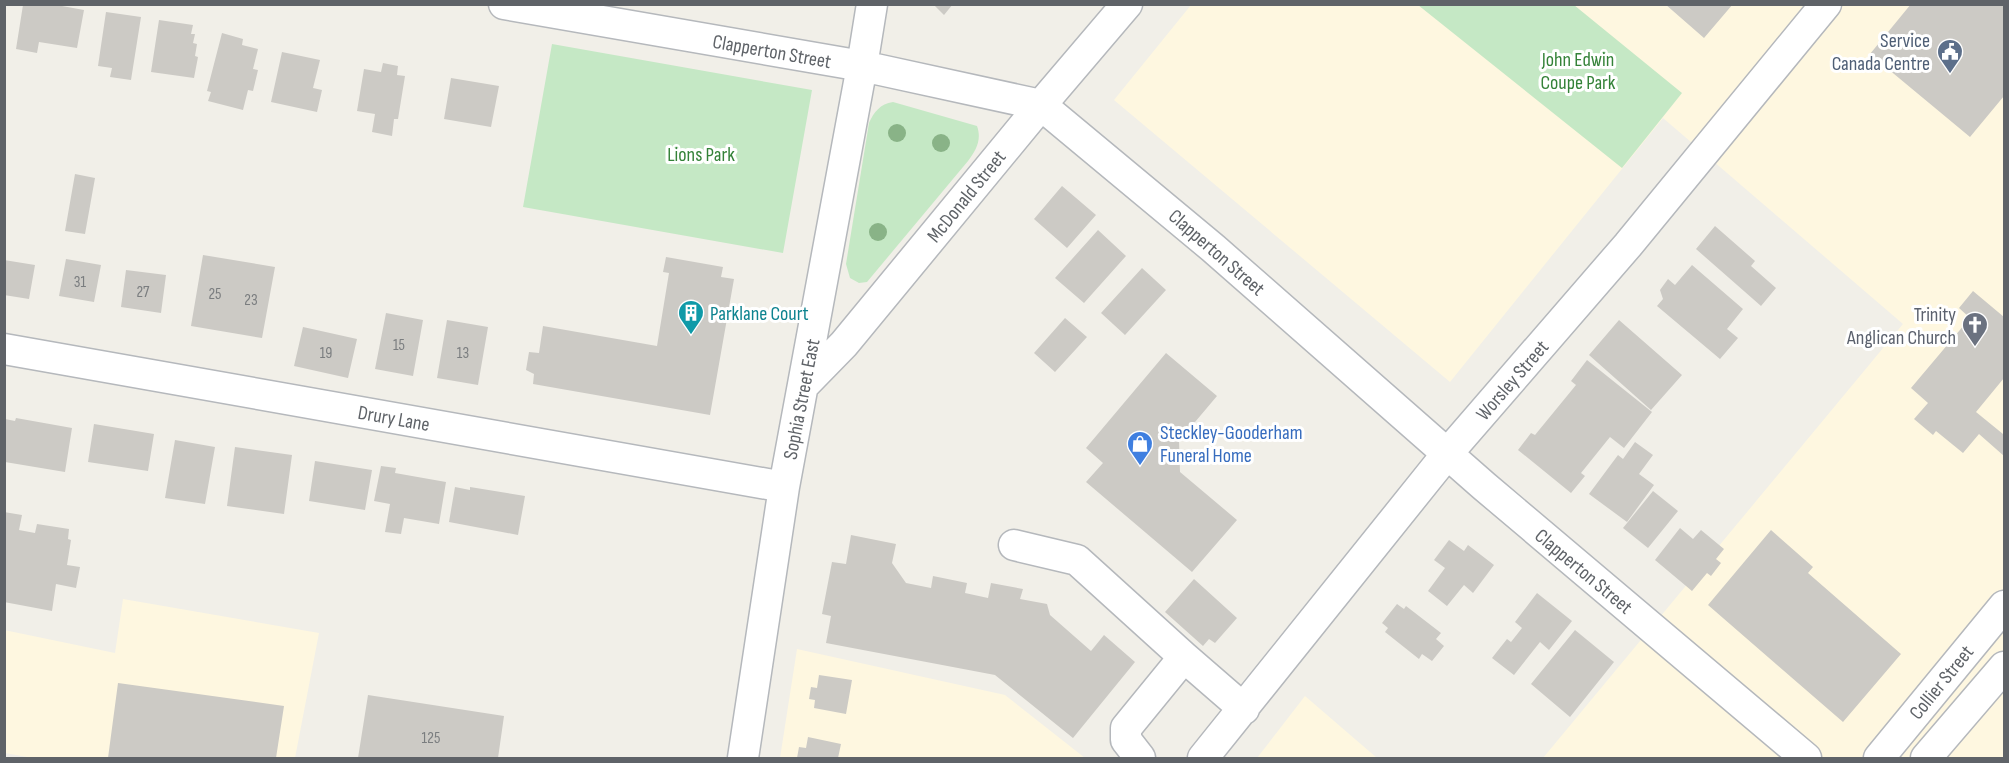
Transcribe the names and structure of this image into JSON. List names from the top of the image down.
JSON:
{
  "streets": {
    "street": [
      "Clapperton Street",
      "McDonald Street",
      "Worsley Street",
      "Sophia Street East",
      "Drury Lane",
      "Collier Street"
    ]
  },
  "crossings": [
    ["Clapperton Street", "McDonald Street"],
    ["Clapperton Street", "Worsley Street"],
    ["Clapperton Street", "Sophia Street East"],
    ["McDonald Street", "Sophia Street East"],
    ["Sophia Street East", "Drury Lane"]
  ],
  "parks": ["John Edwin Coupe Park", "Lions Park"],
  "places": {
    "public building": ["Service Canada Centre"],
    "building": ["Parklane Court"],
    "church": ["Trinity Anglican Church"],
    "shop": ["Steckley-Gooderham Funeral Home"]
  },
  "house_numbers": [
    "31",
    "27",
    "25",
    "23",
    "15",
    "19",
    "13",
    "125"
  ]
}
